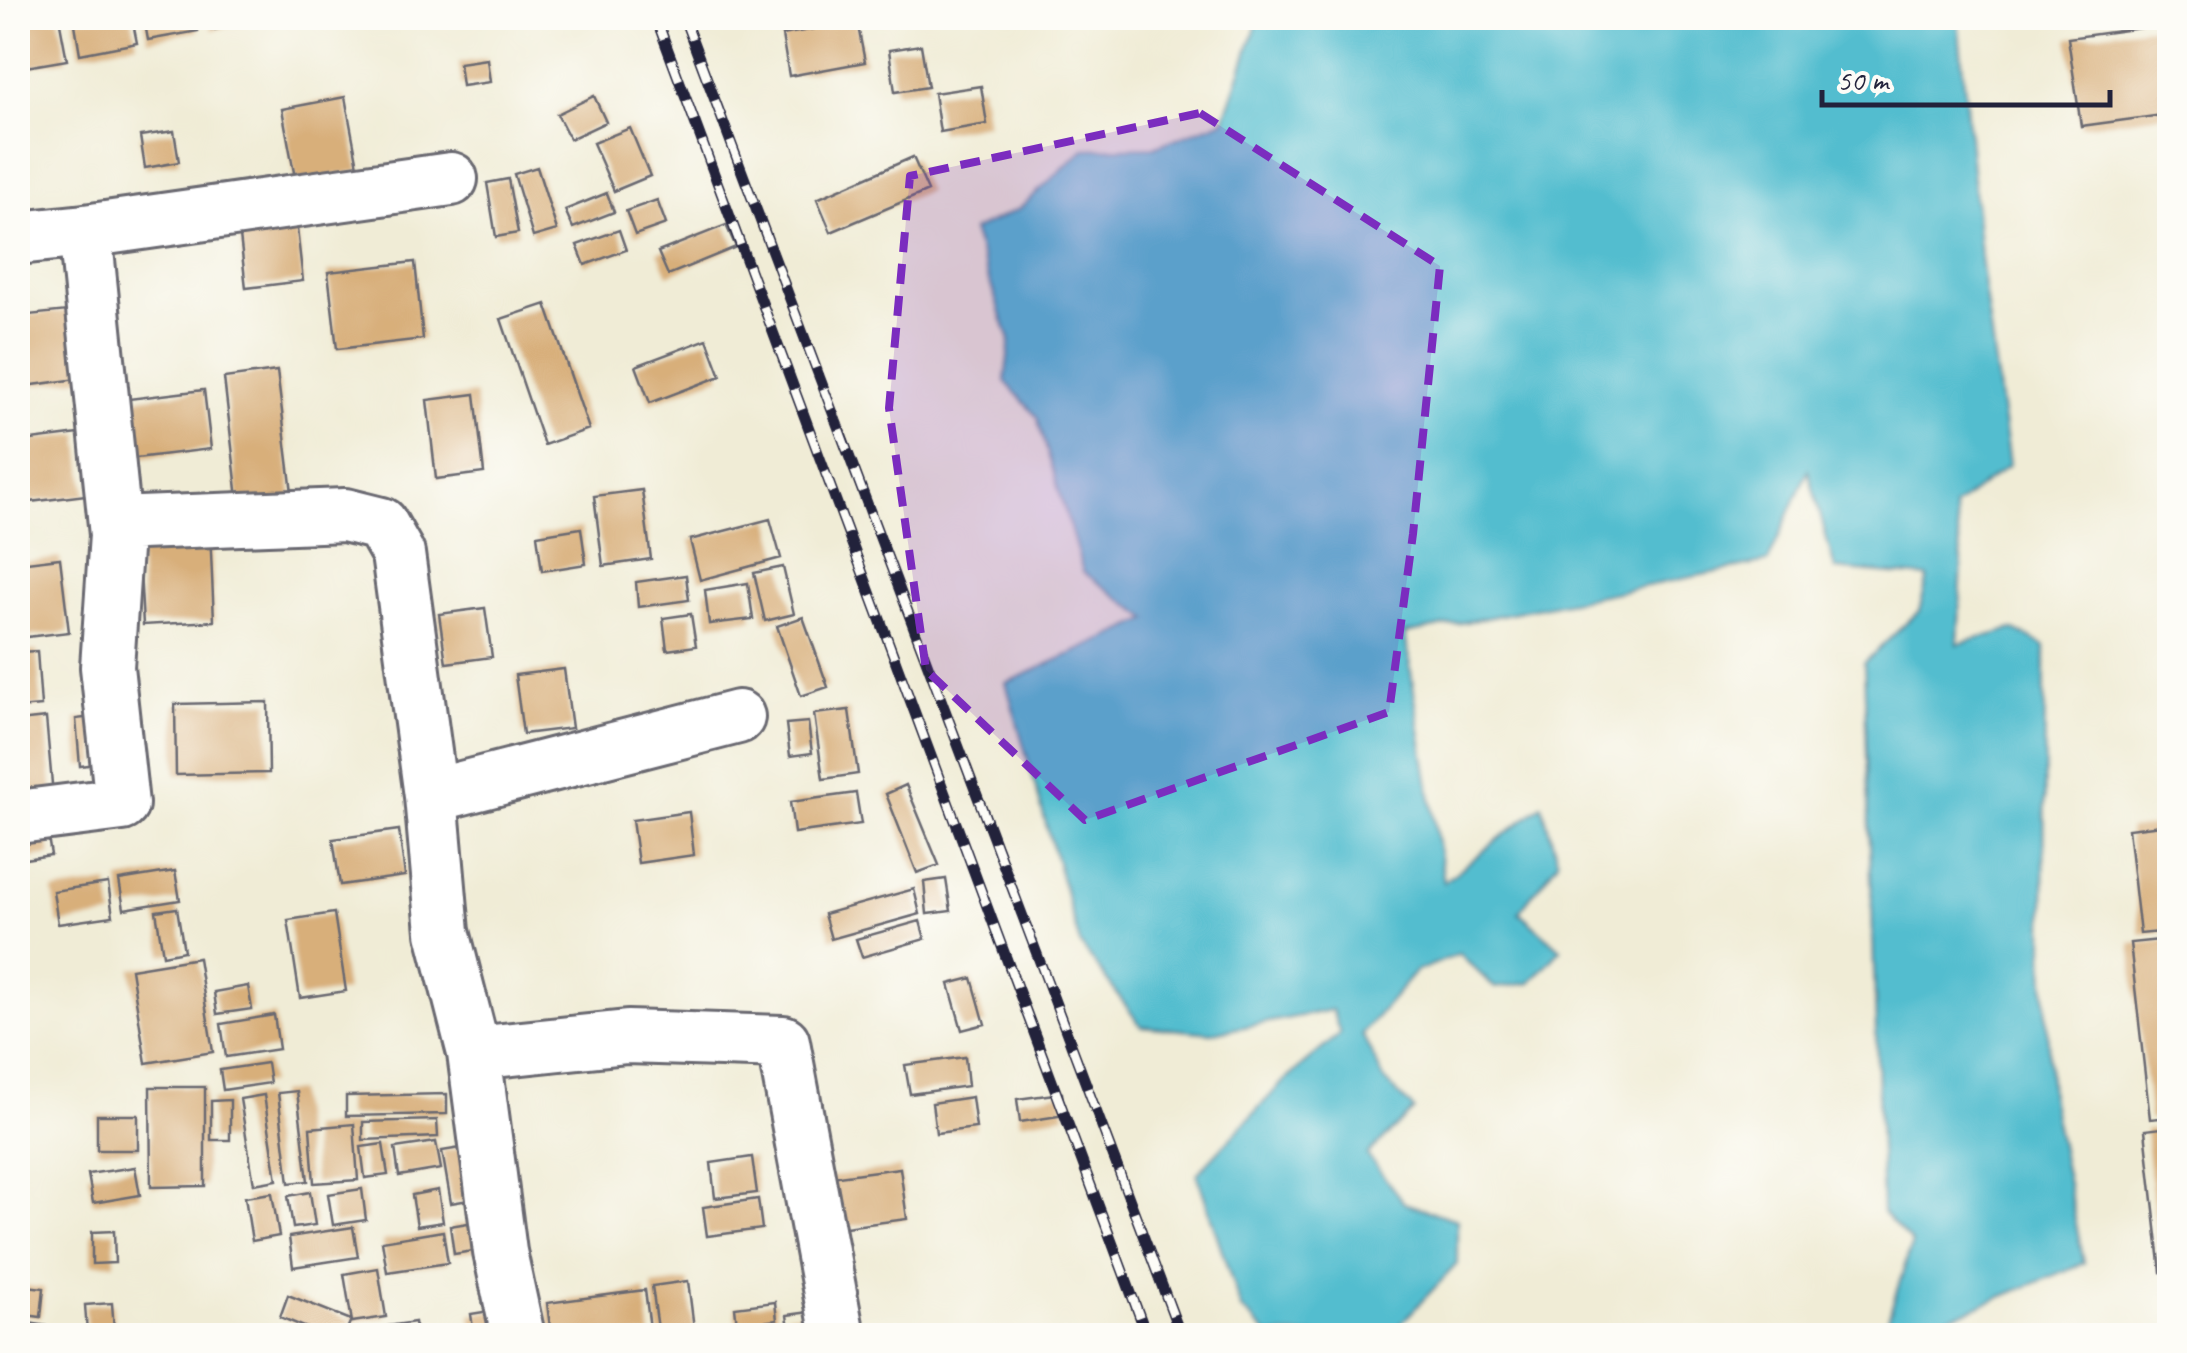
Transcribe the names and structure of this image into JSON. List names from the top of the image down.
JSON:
{
  "scale_bar": "50 m"
}
